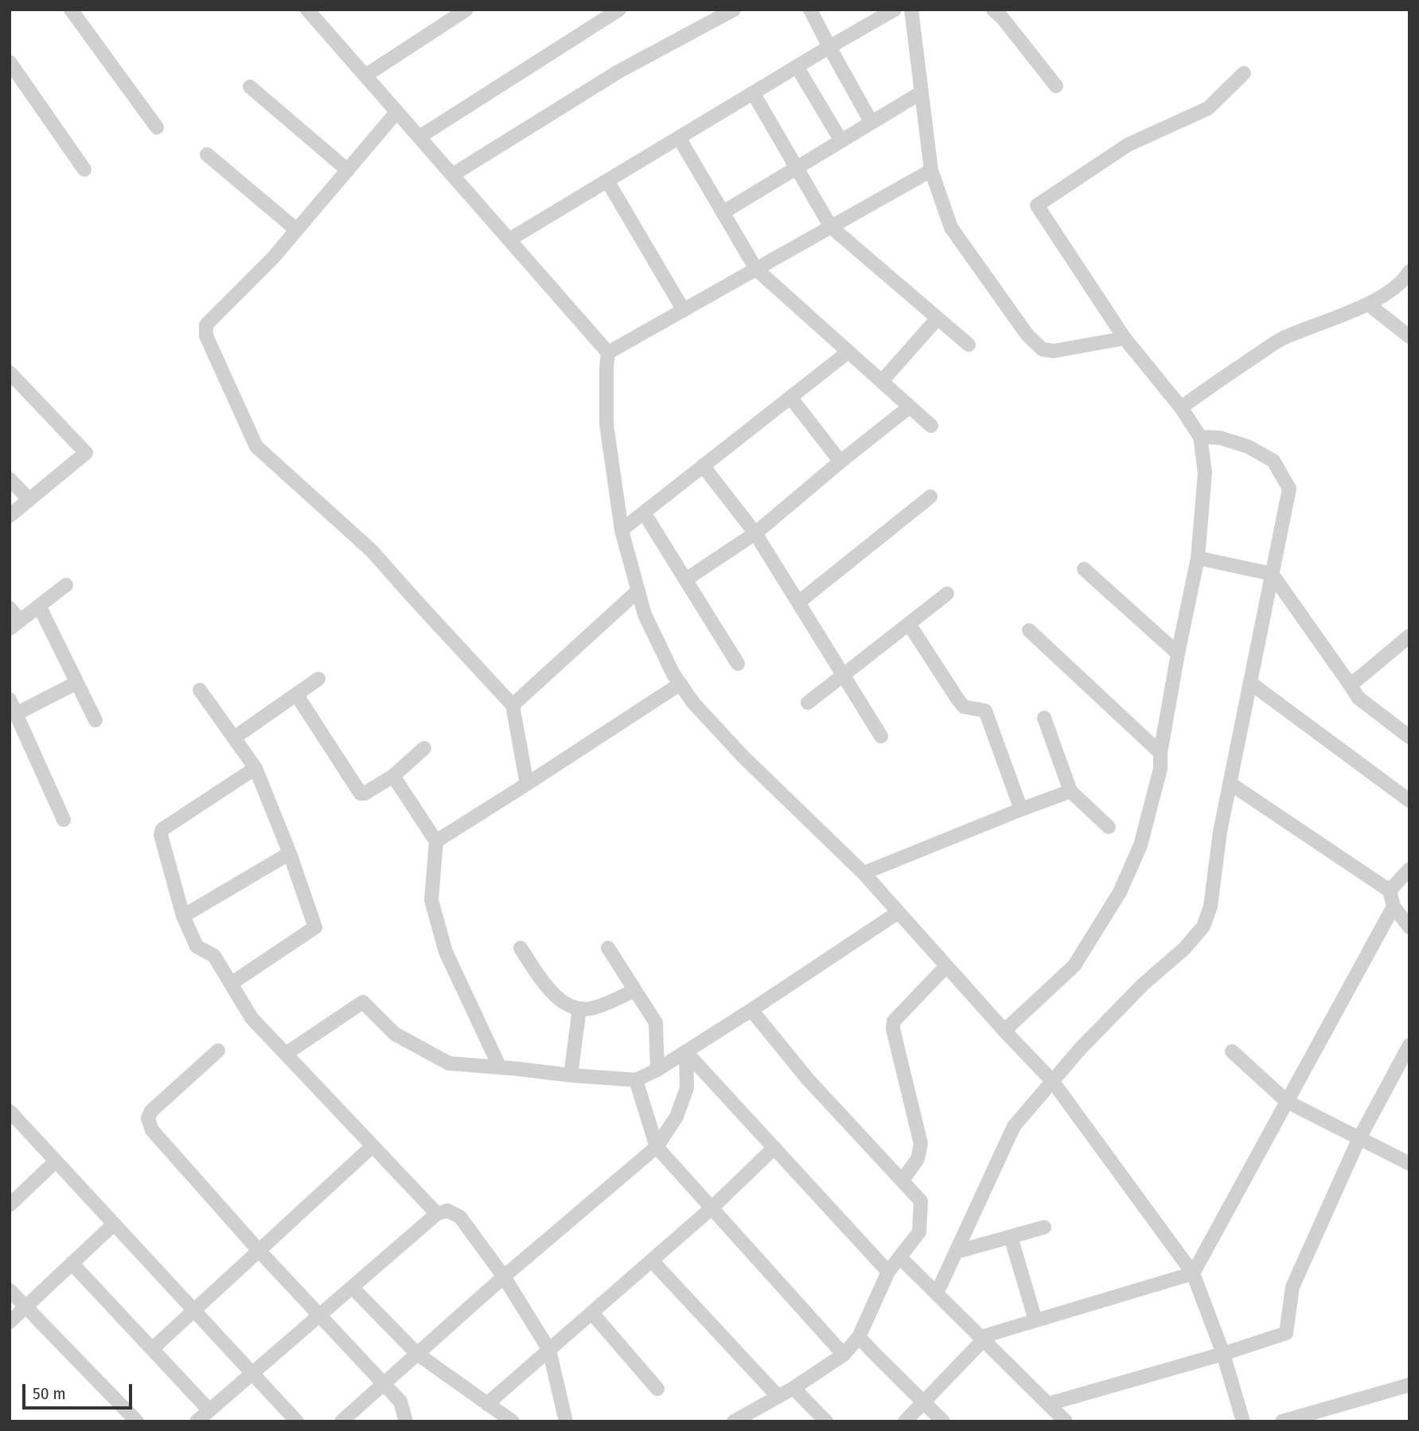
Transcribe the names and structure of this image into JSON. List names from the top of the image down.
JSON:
{
  "scale_bar": "50 m"
}
